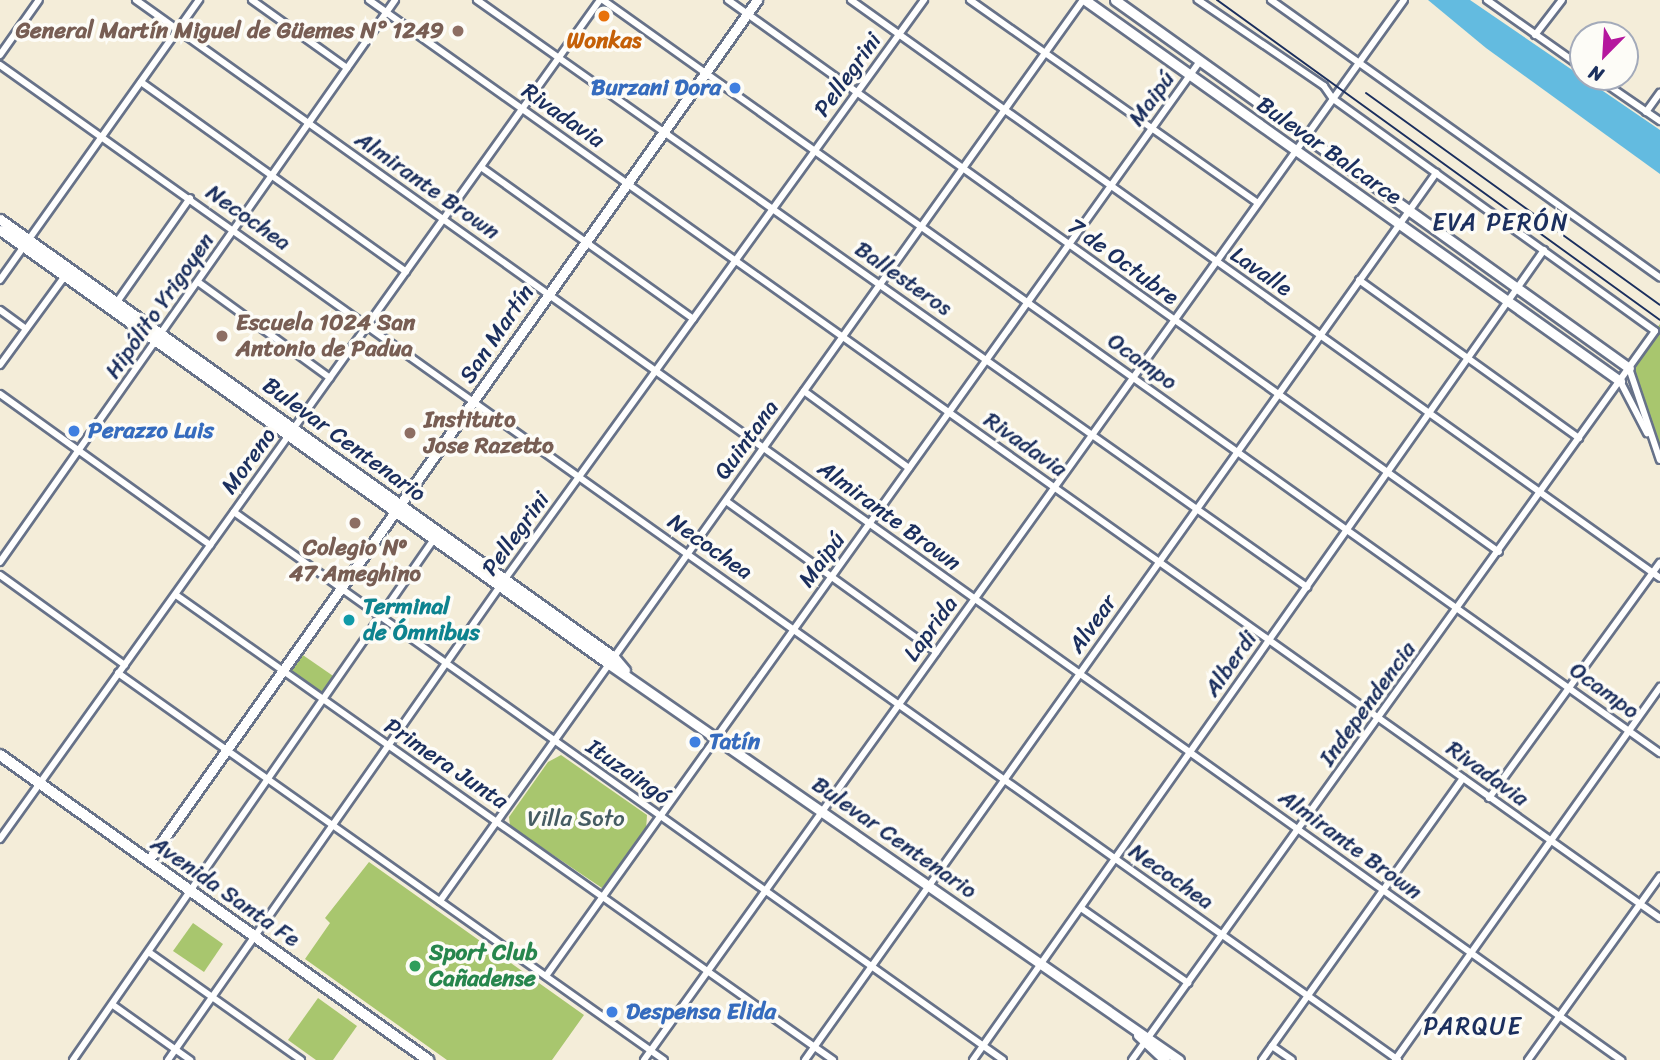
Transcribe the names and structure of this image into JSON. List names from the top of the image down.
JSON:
{
  "streets": {
    "main road": [
      "Bulevar Balcarce",
      "San Martín",
      "Bulevar Centenario",
      "Avenida Santa Fe"
    ],
    "street": [
      "Pellegrini",
      "Maipú",
      "Rivadavia",
      "Almirante Brown",
      "Necochea",
      "7 de Octubre",
      "Lavalle",
      "Ballesteros",
      "Hipólito Yrigoyen",
      "Ocampo",
      "Quintana",
      "Moreno",
      "Alvear",
      "Laprida",
      "Alberdi",
      "Independencia",
      "Primera Junta",
      "Ituzaingó"
    ]
  },
  "crossings": [
    ["Pellegrini", "Rivadavia"],
    ["Pellegrini", "Almirante Brown"],
    ["Pellegrini", "Necochea"],
    ["Pellegrini", "7 de Octubre"],
    ["Pellegrini", "Lavalle"],
    ["Pellegrini", "Ballesteros"],
    ["Pellegrini", "Ocampo"],
    ["Pellegrini", "Bulevar Centenario"],
    ["Pellegrini", "Primera Junta"],
    ["Pellegrini", "Ituzaingó"],
    ["Pellegrini", "Avenida Santa Fe"],
    ["Maipú", "Rivadavia"],
    ["Maipú", "Bulevar Balcarce"],
    ["Maipú", "Almirante Brown"],
    ["Maipú", "Necochea"],
    ["Maipú", "7 de Octubre"],
    ["Maipú", "Lavalle"],
    ["Maipú", "Ballesteros"],
    ["Maipú", "Ocampo"],
    ["Maipú", "Bulevar Centenario"],
    ["Maipú", "Primera Junta"],
    ["Maipú", "Ituzaingó"],
    ["Rivadavia", "Hipólito Yrigoyen"],
    ["Rivadavia", "San Martín"],
    ["Rivadavia", "Quintana"],
    ["Rivadavia", "Moreno"],
    ["Rivadavia", "Alvear"],
    ["Rivadavia", "Laprida"],
    ["Rivadavia", "Alberdi"],
    ["Rivadavia", "Independencia"],
    ["Bulevar Balcarce", "Quintana"],
    ["Bulevar Balcarce", "Alvear"],
    ["Bulevar Balcarce", "Laprida"],
    ["Bulevar Balcarce", "Alberdi"],
    ["Bulevar Balcarce", "Independencia"],
    ["Almirante Brown", "Hipólito Yrigoyen"],
    ["Almirante Brown", "San Martín"],
    ["Almirante Brown", "Quintana"],
    ["Almirante Brown", "Moreno"],
    ["Almirante Brown", "Alvear"],
    ["Almirante Brown", "Laprida"],
    ["Almirante Brown", "Alberdi"],
    ["Almirante Brown", "Independencia"],
    ["Necochea", "Hipólito Yrigoyen"],
    ["Necochea", "San Martín"],
    ["Necochea", "Quintana"],
    ["Necochea", "Moreno"],
    ["Necochea", "Alvear"],
    ["Necochea", "Laprida"],
    ["Necochea", "Alberdi"],
    ["Necochea", "Independencia"],
    ["7 de Octubre", "San Martín"],
    ["7 de Octubre", "Quintana"],
    ["7 de Octubre", "Alvear"],
    ["7 de Octubre", "Laprida"],
    ["7 de Octubre", "Alberdi"],
    ["7 de Octubre", "Independencia"],
    ["Lavalle", "Quintana"],
    ["Lavalle", "Alvear"],
    ["Lavalle", "Laprida"],
    ["Lavalle", "Alberdi"],
    ["Lavalle", "Independencia"],
    ["Ballesteros", "San Martín"],
    ["Ballesteros", "Quintana"],
    ["Ballesteros", "Moreno"],
    ["Ballesteros", "Alvear"],
    ["Ballesteros", "Laprida"],
    ["Ballesteros", "Alberdi"],
    ["Hipólito Yrigoyen", "Bulevar Centenario"],
    ["San Martín", "Ocampo"],
    ["San Martín", "Bulevar Centenario"],
    ["San Martín", "Primera Junta"],
    ["San Martín", "Ituzaingó"],
    ["San Martín", "Avenida Santa Fe"],
    ["Ocampo", "Quintana"],
    ["Ocampo", "Moreno"],
    ["Ocampo", "Alvear"],
    ["Ocampo", "Laprida"],
    ["Ocampo", "Alberdi"],
    ["Ocampo", "Independencia"],
    ["Bulevar Centenario", "Quintana"],
    ["Bulevar Centenario", "Moreno"],
    ["Bulevar Centenario", "Alvear"],
    ["Bulevar Centenario", "Laprida"],
    ["Bulevar Centenario", "Alberdi"],
    ["Bulevar Centenario", "Independencia"],
    ["Quintana", "Primera Junta"],
    ["Quintana", "Ituzaingó"],
    ["Moreno", "Primera Junta"],
    ["Moreno", "Ituzaingó"],
    ["Moreno", "Avenida Santa Fe"],
    ["Alvear", "Primera Junta"],
    ["Alvear", "Ituzaingó"],
    ["Laprida", "Primera Junta"],
    ["Laprida", "Ituzaingó"],
    ["Alberdi", "Independencia"],
    ["Alberdi", "Ituzaingó"]
  ],
  "districts": ["EVA PERÓN", "PARQUE"],
  "parks": ["Villa Soto"],
  "places": [
    "Wonkas",
    "General Martín Miguel de Güemes N° 1249",
    "Burzani Dora",
    "Escuela 1024 San Antonio de Padua",
    "Perazzo Luis",
    "Instituto Jose Razetto",
    "Colegio Nº 47 Ameghino",
    "Terminal de Ómnibus",
    "Tatín",
    "Sport Club Cañadense",
    "Despensa Elida"
  ],
  "north": "bottom left"
}
